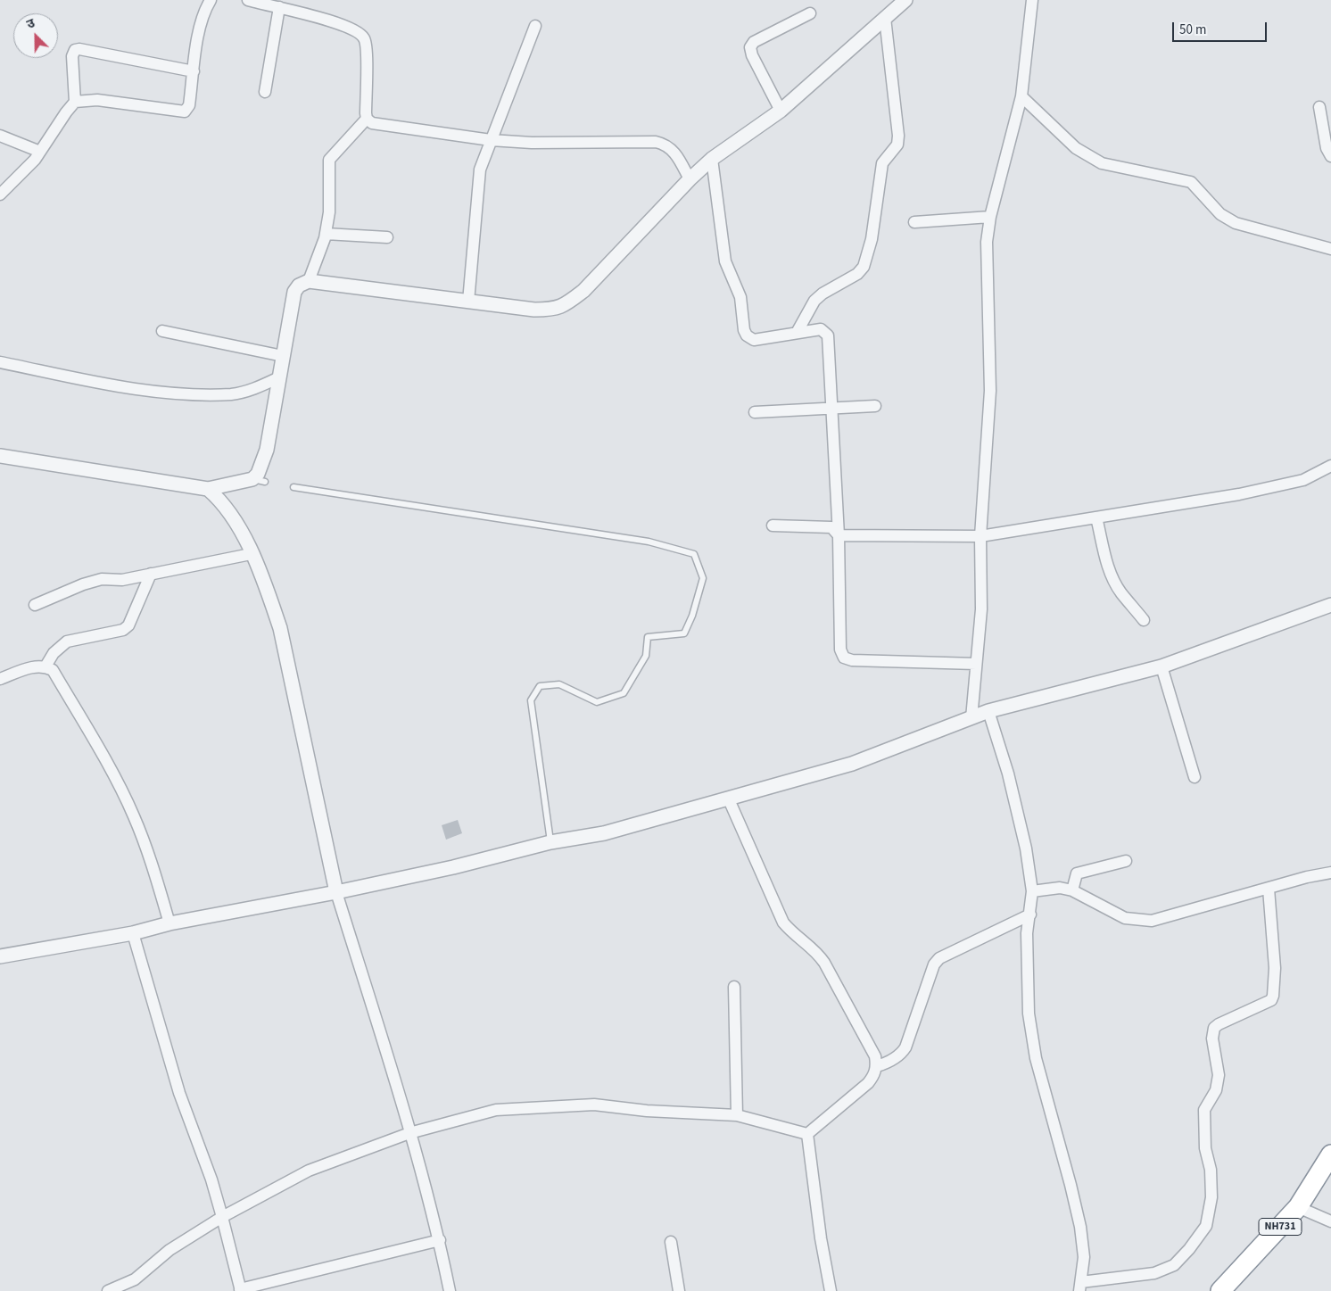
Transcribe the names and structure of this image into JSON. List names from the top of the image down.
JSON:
{
  "streets": {
    "highway": ["NH731"]
  },
  "scale_bar": "50 m",
  "north": "top left"
}
